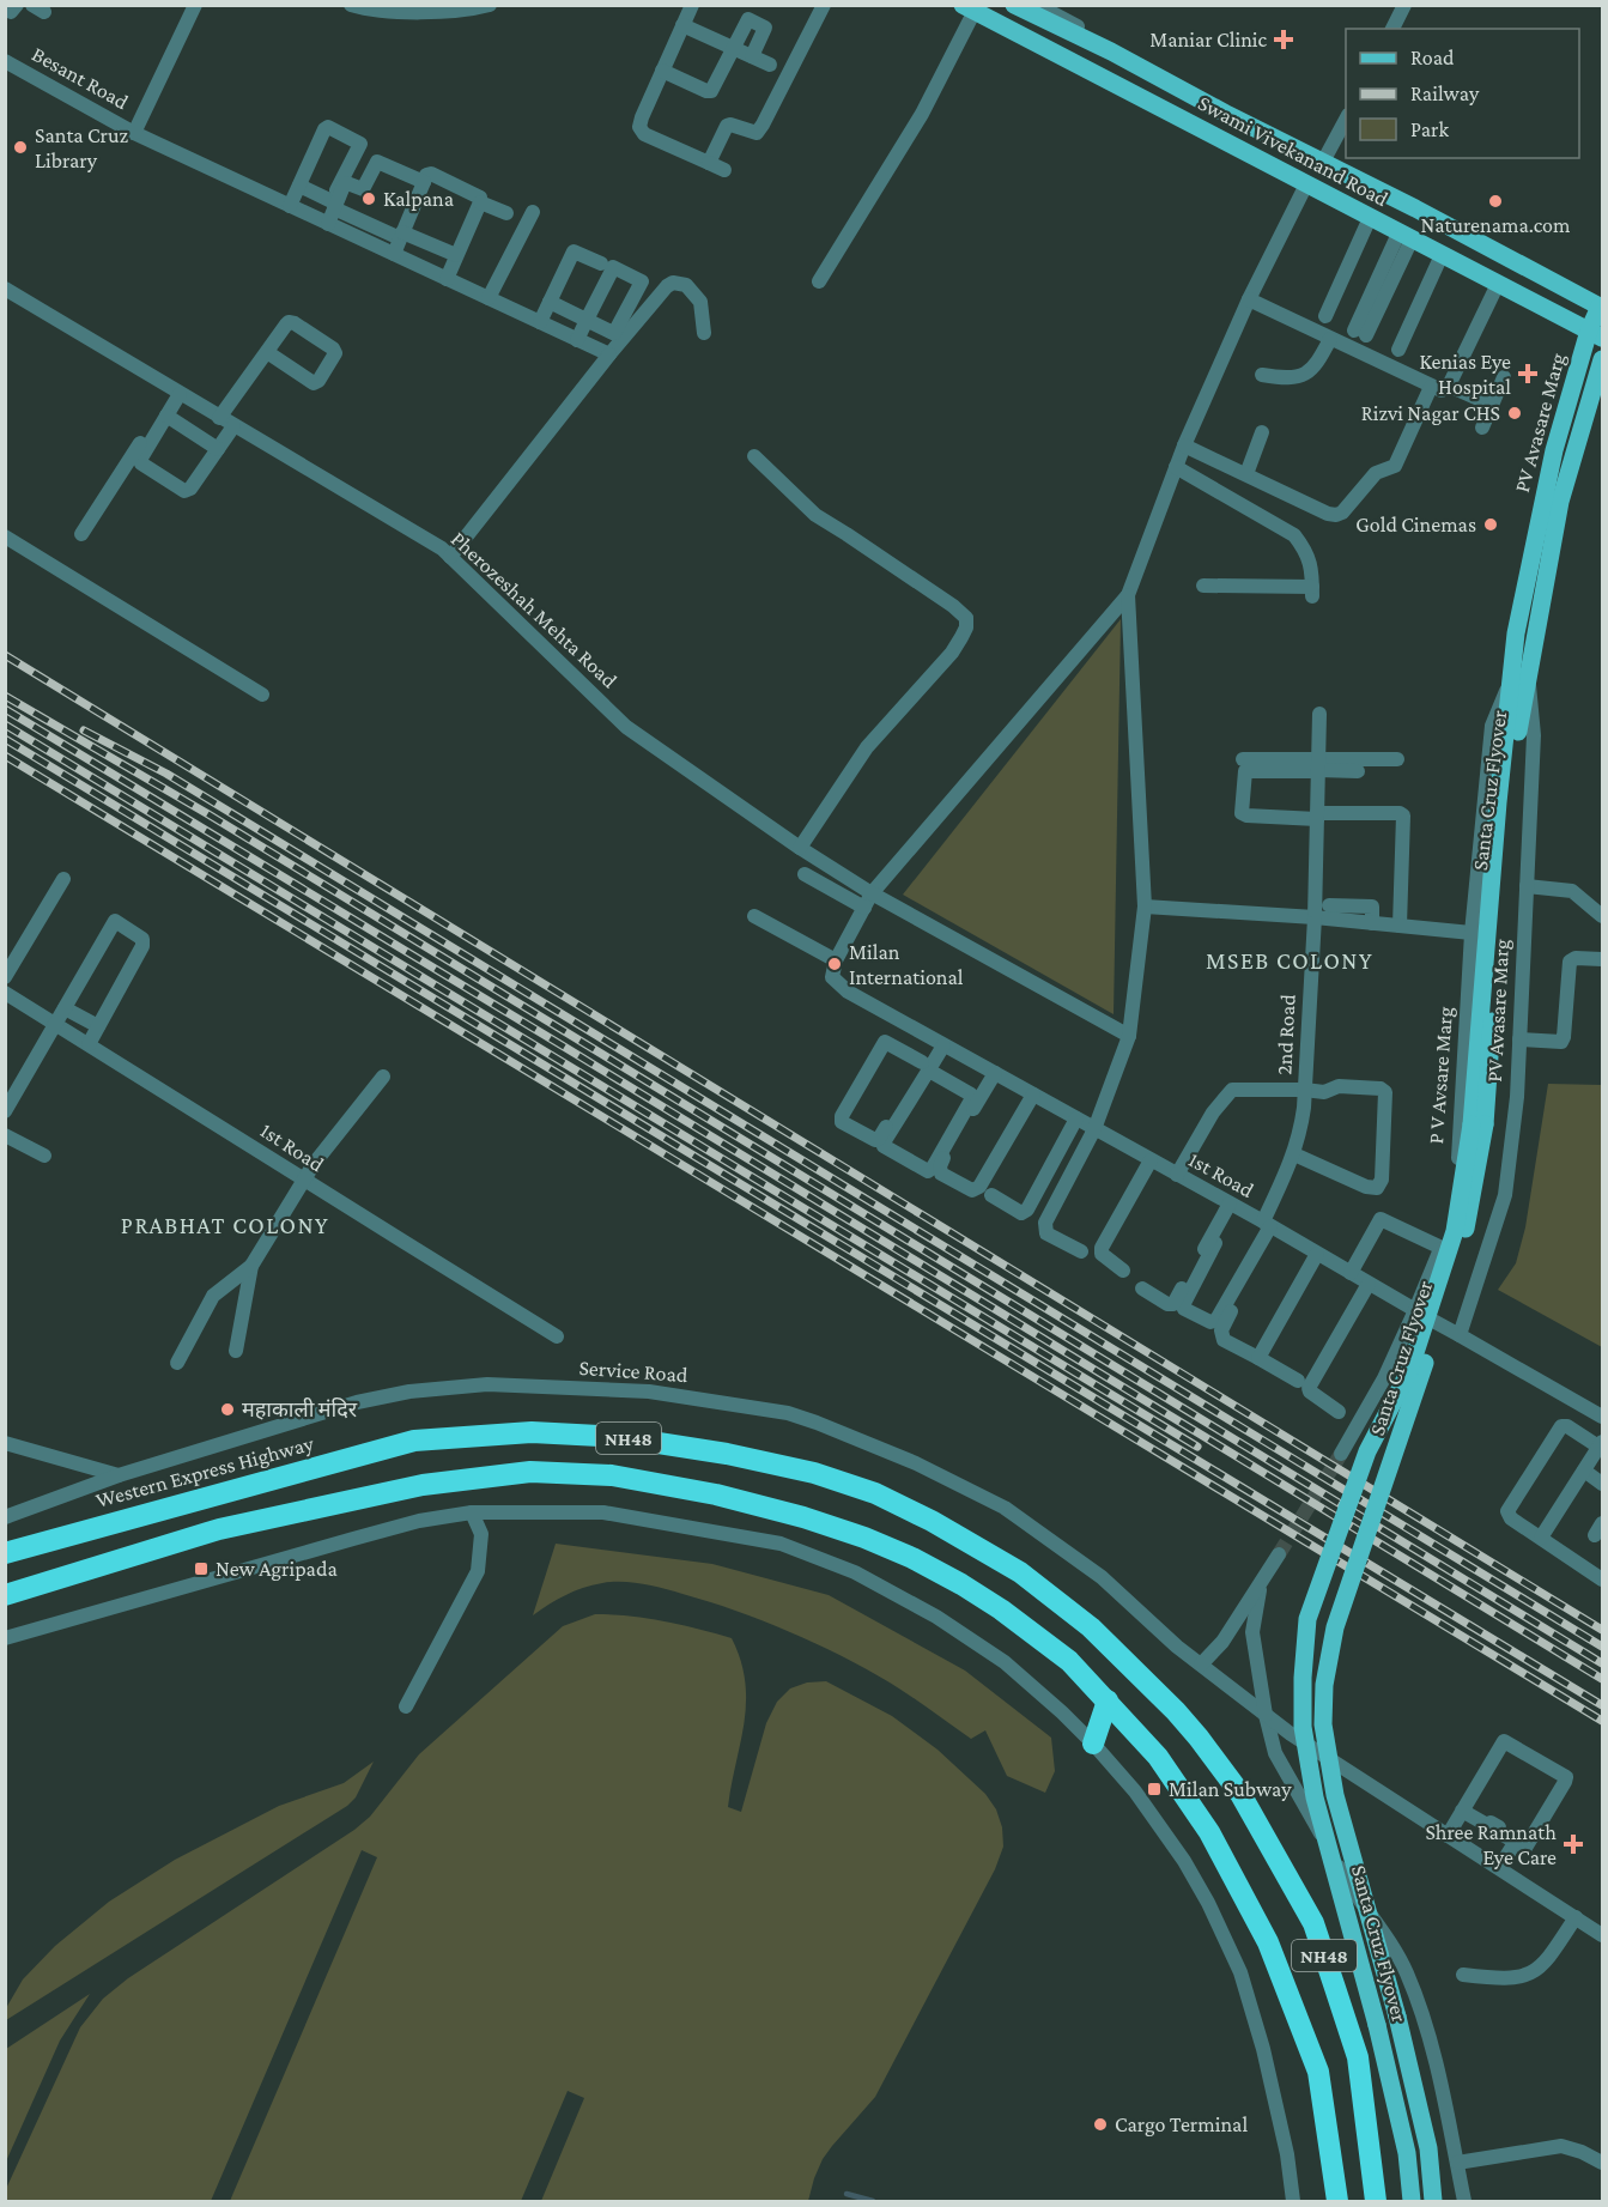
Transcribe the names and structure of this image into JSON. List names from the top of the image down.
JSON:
{
  "streets": {
    "highway": ["NH48", "Western Express Highway"],
    "main road": [
      "Swami Vivekanand Road",
      "PV Avasare Marg",
      "Santa Cruz Flyover",
      "P V Avsare Marg"
    ],
    "street": [
      "Besant Road",
      "Pherozeshah Mehta Road",
      "2nd Road",
      "1st Road",
      "Service Road"
    ]
  },
  "crossings": [
    ["Swami Vivekanand Road", "PV Avasare Marg"],
    ["PV Avasare Marg", "P V Avsare Marg"],
    ["PV Avasare Marg", "1st Road"],
    ["Santa Cruz Flyover", "P V Avsare Marg"],
    ["2nd Road", "1st Road"],
    ["P V Avsare Marg", "1st Road"]
  ],
  "districts": ["MSEB COLONY", "PRABHAT COLONY"],
  "places": {
    "health": ["Maniar Clinic", "Kenias Eye Hospital", "Shree Ramnath Eye Care"],
    "other": [
      "Santa Cruz Library",
      "Kalpana",
      "Naturenama.com",
      "Rizvi Nagar CHS",
      "Gold Cinemas",
      "Milan International",
      "महाकाली मंदिर",
      "Cargo Terminal"
    ],
    "transit": ["New Agripada", "Milan Subway"]
  },
  "legend": ["Road", "Railway", "Park"]
}
